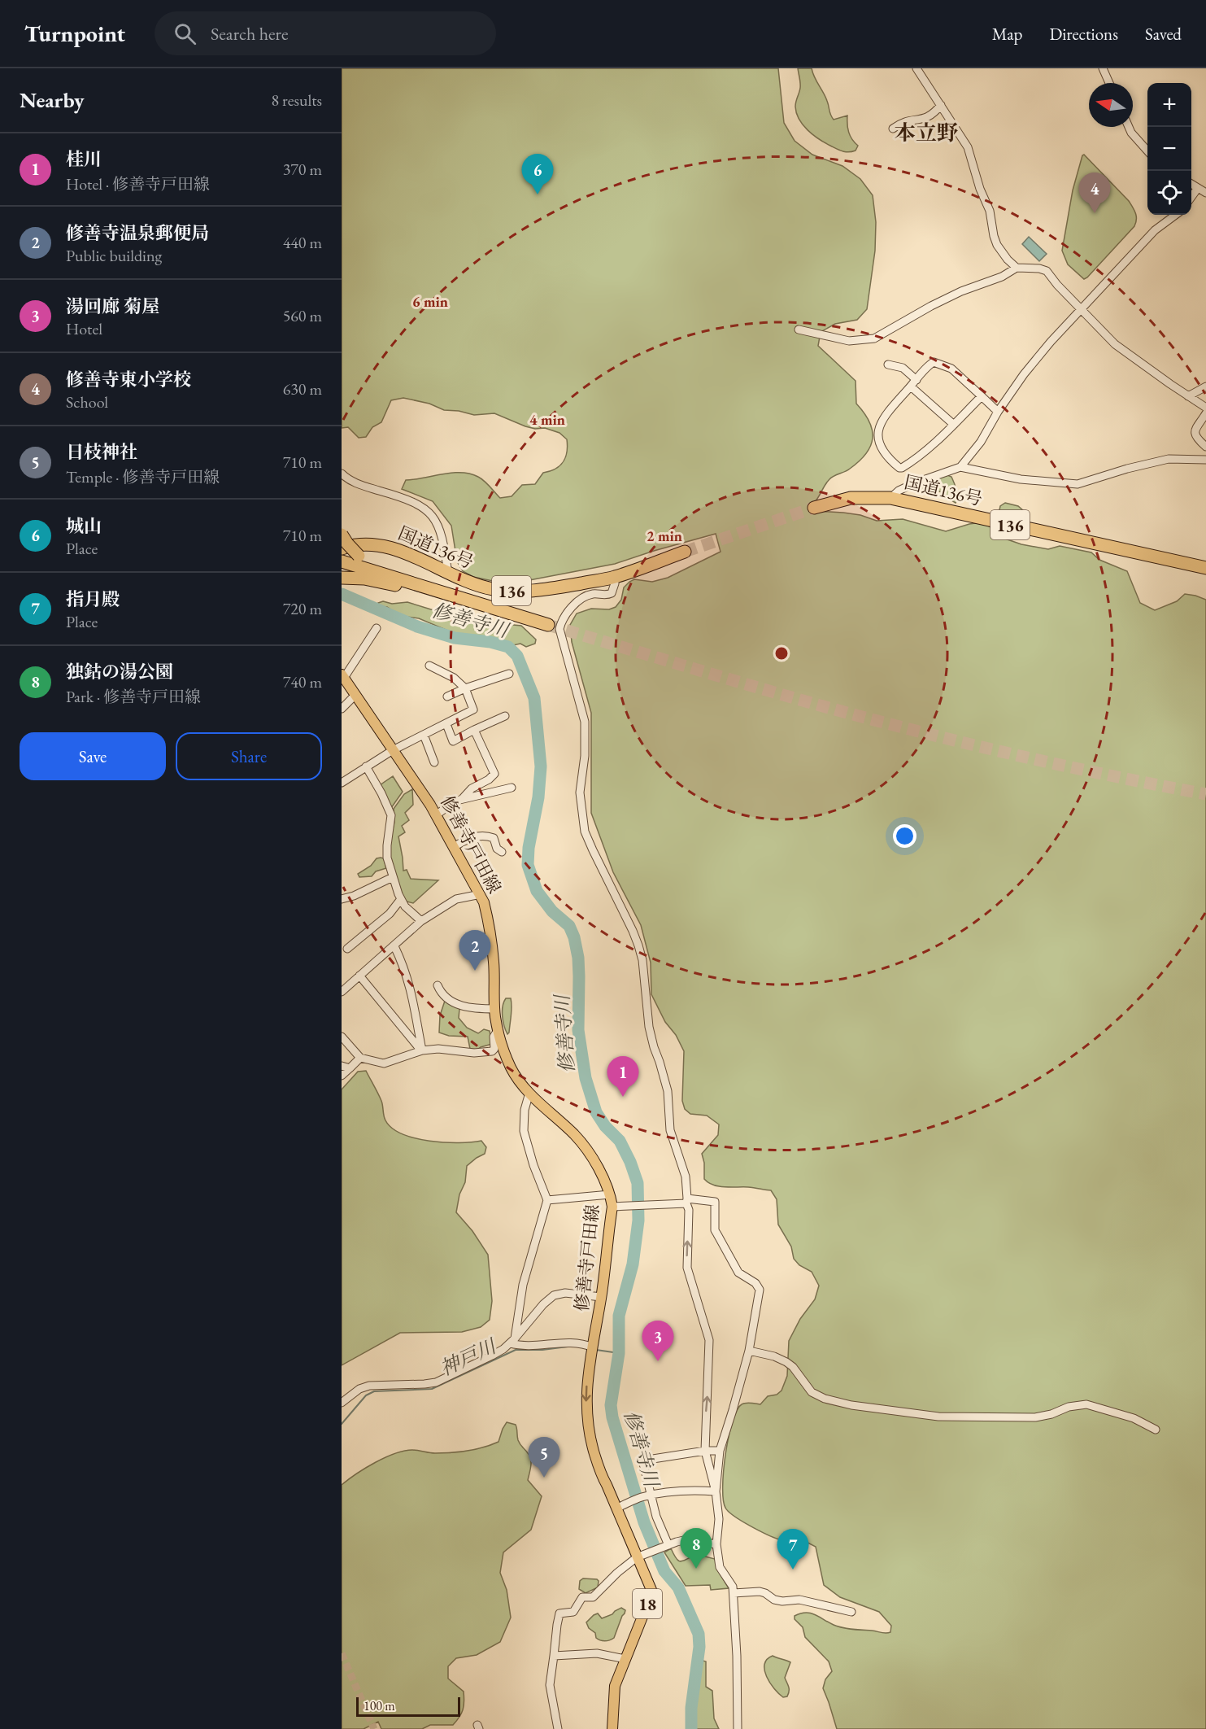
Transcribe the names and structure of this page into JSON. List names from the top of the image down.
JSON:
{
  "streets": {
    "highway": ["国道136号", "136"],
    "main road": ["修善寺戸田線", "18"]
  },
  "districts": ["本立野"],
  "water": ["修善寺川", "神戸川"],
  "scale_bar": "100 m",
  "north": "left",
  "page": {
    "header": "Turnpoint",
    "search": "Search here",
    "nav": ["Map", "Directions", "Saved"],
    "heading": ["Nearby", "8 results"],
    "map_buttons": ["+", "−"],
    "list": [
      {
        "mark": "1",
        "name": "桂川",
        "note": "Hotel · 修善寺戸田線",
        "value": "370 m"
      },
      {
        "mark": "2",
        "name": "修善寺温泉郵便局",
        "note": "Public building",
        "value": "440 m"
      },
      {
        "mark": "3",
        "name": "湯回廊 菊屋",
        "note": "Hotel",
        "value": "560 m"
      },
      {
        "mark": "4",
        "name": "修善寺東小学校",
        "note": "School",
        "value": "630 m"
      },
      {
        "mark": "5",
        "name": "日枝神社",
        "note": "Temple · 修善寺戸田線",
        "value": "710 m"
      },
      {
        "mark": "6",
        "name": "城山",
        "note": "Place",
        "value": "710 m"
      },
      {
        "mark": "7",
        "name": "指月殿",
        "note": "Place",
        "value": "720 m"
      },
      {
        "mark": "8",
        "name": "独鈷の湯公園",
        "note": "Park · 修善寺戸田線",
        "value": "740 m"
      }
    ],
    "pins": [
      "6",
      "4",
      "2",
      "1",
      "3",
      "5",
      "8",
      "7"
    ],
    "buttons": ["Save", "Share"],
    "scale": "100 m"
  },
  "rings": ["6 min", "4 min", "2 min"]
}
